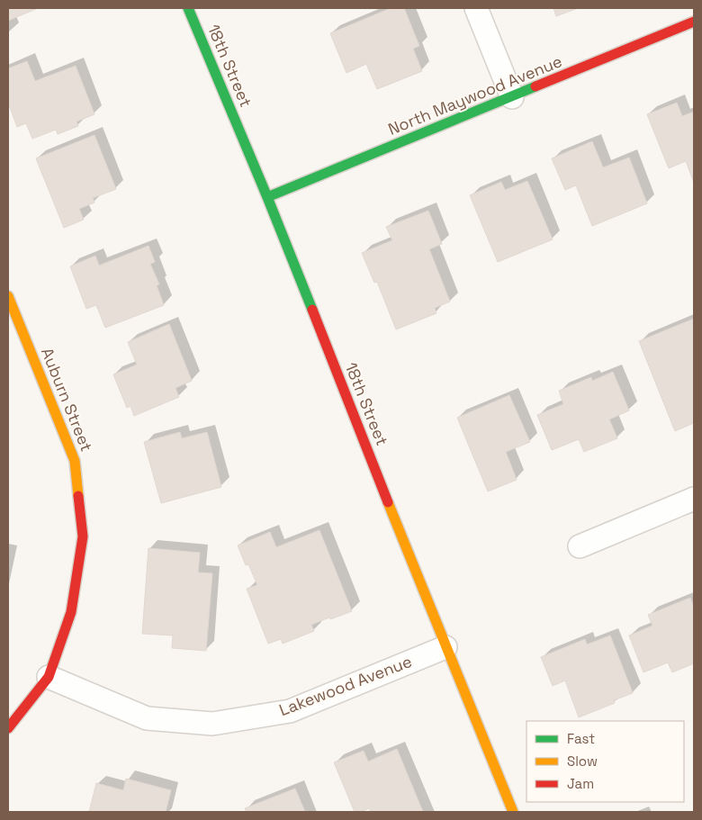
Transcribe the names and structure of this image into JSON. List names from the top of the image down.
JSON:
{
  "streets": {
    "street": [
      "18th Street",
      "North Maywood Avenue",
      "Auburn Street",
      "Lakewood Avenue"
    ]
  },
  "crossings": [
    ["18th Street", "North Maywood Avenue"],
    ["18th Street", "Lakewood Avenue"],
    ["Auburn Street", "Lakewood Avenue"]
  ],
  "legend": ["Fast", "Slow", "Jam"]
}
